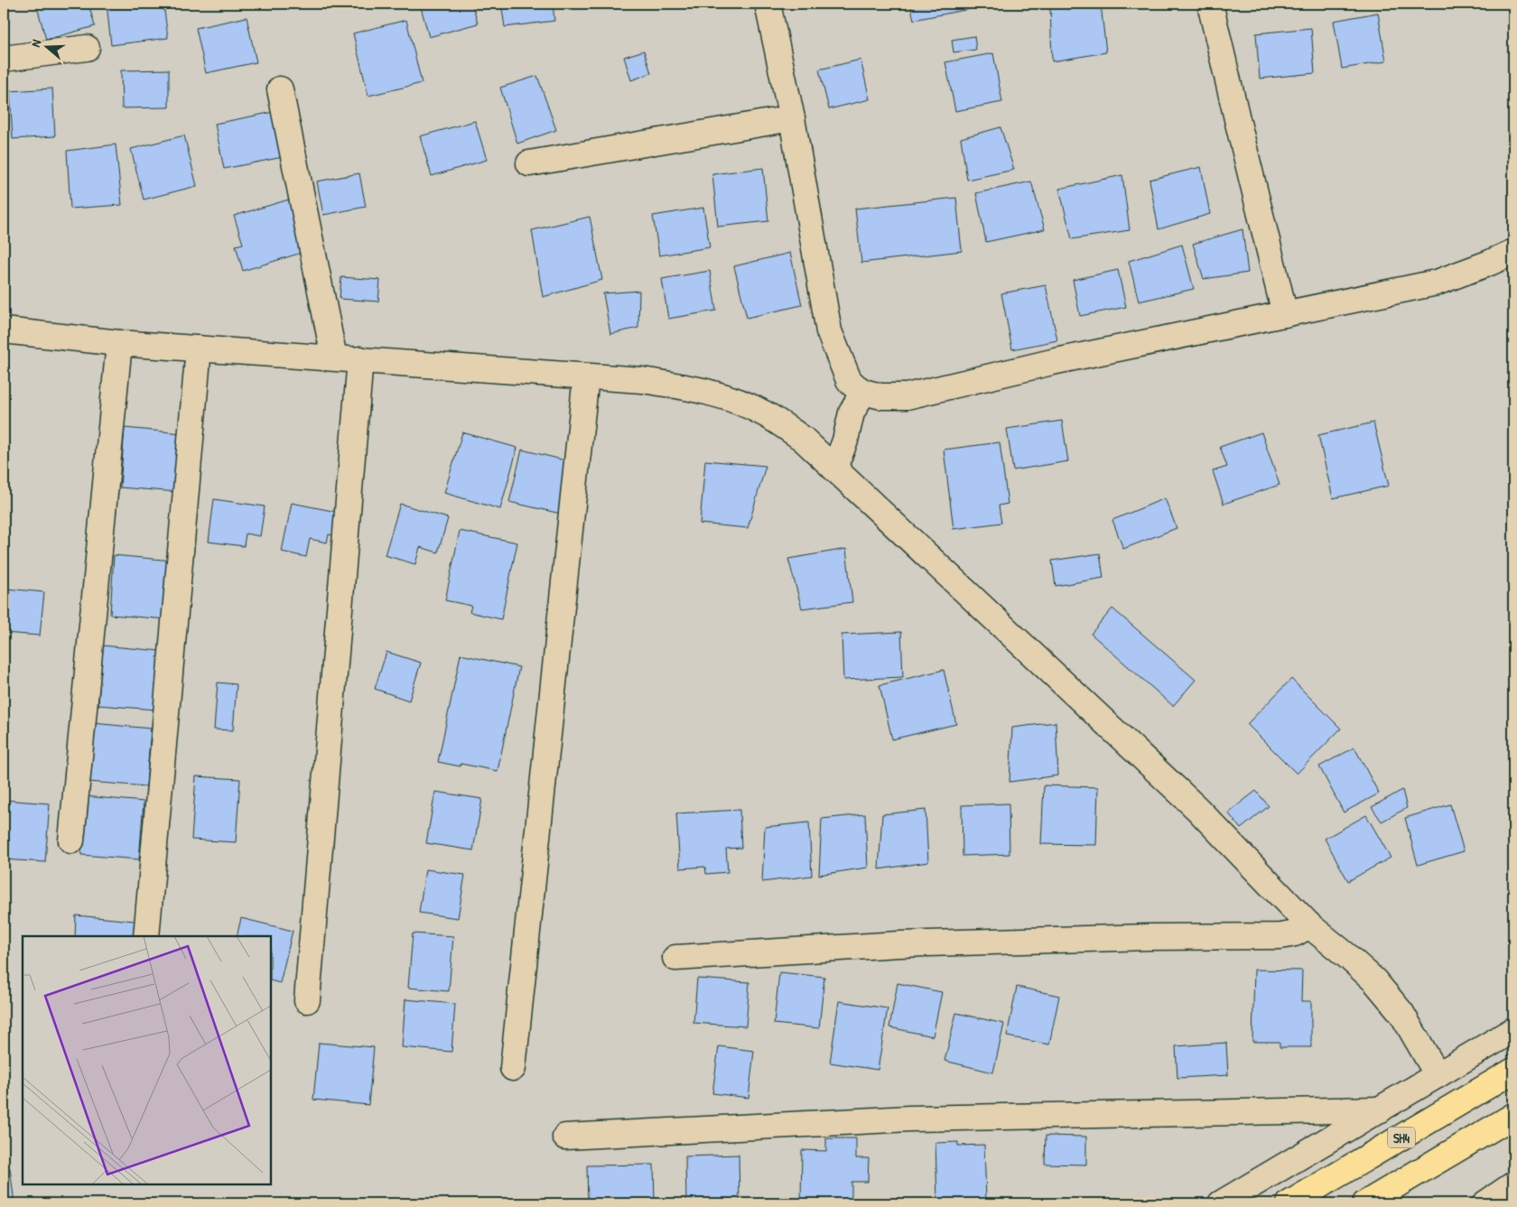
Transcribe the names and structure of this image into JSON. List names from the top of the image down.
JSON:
{
  "streets": {
    "highway": ["SH4"]
  },
  "north": "left"
}
